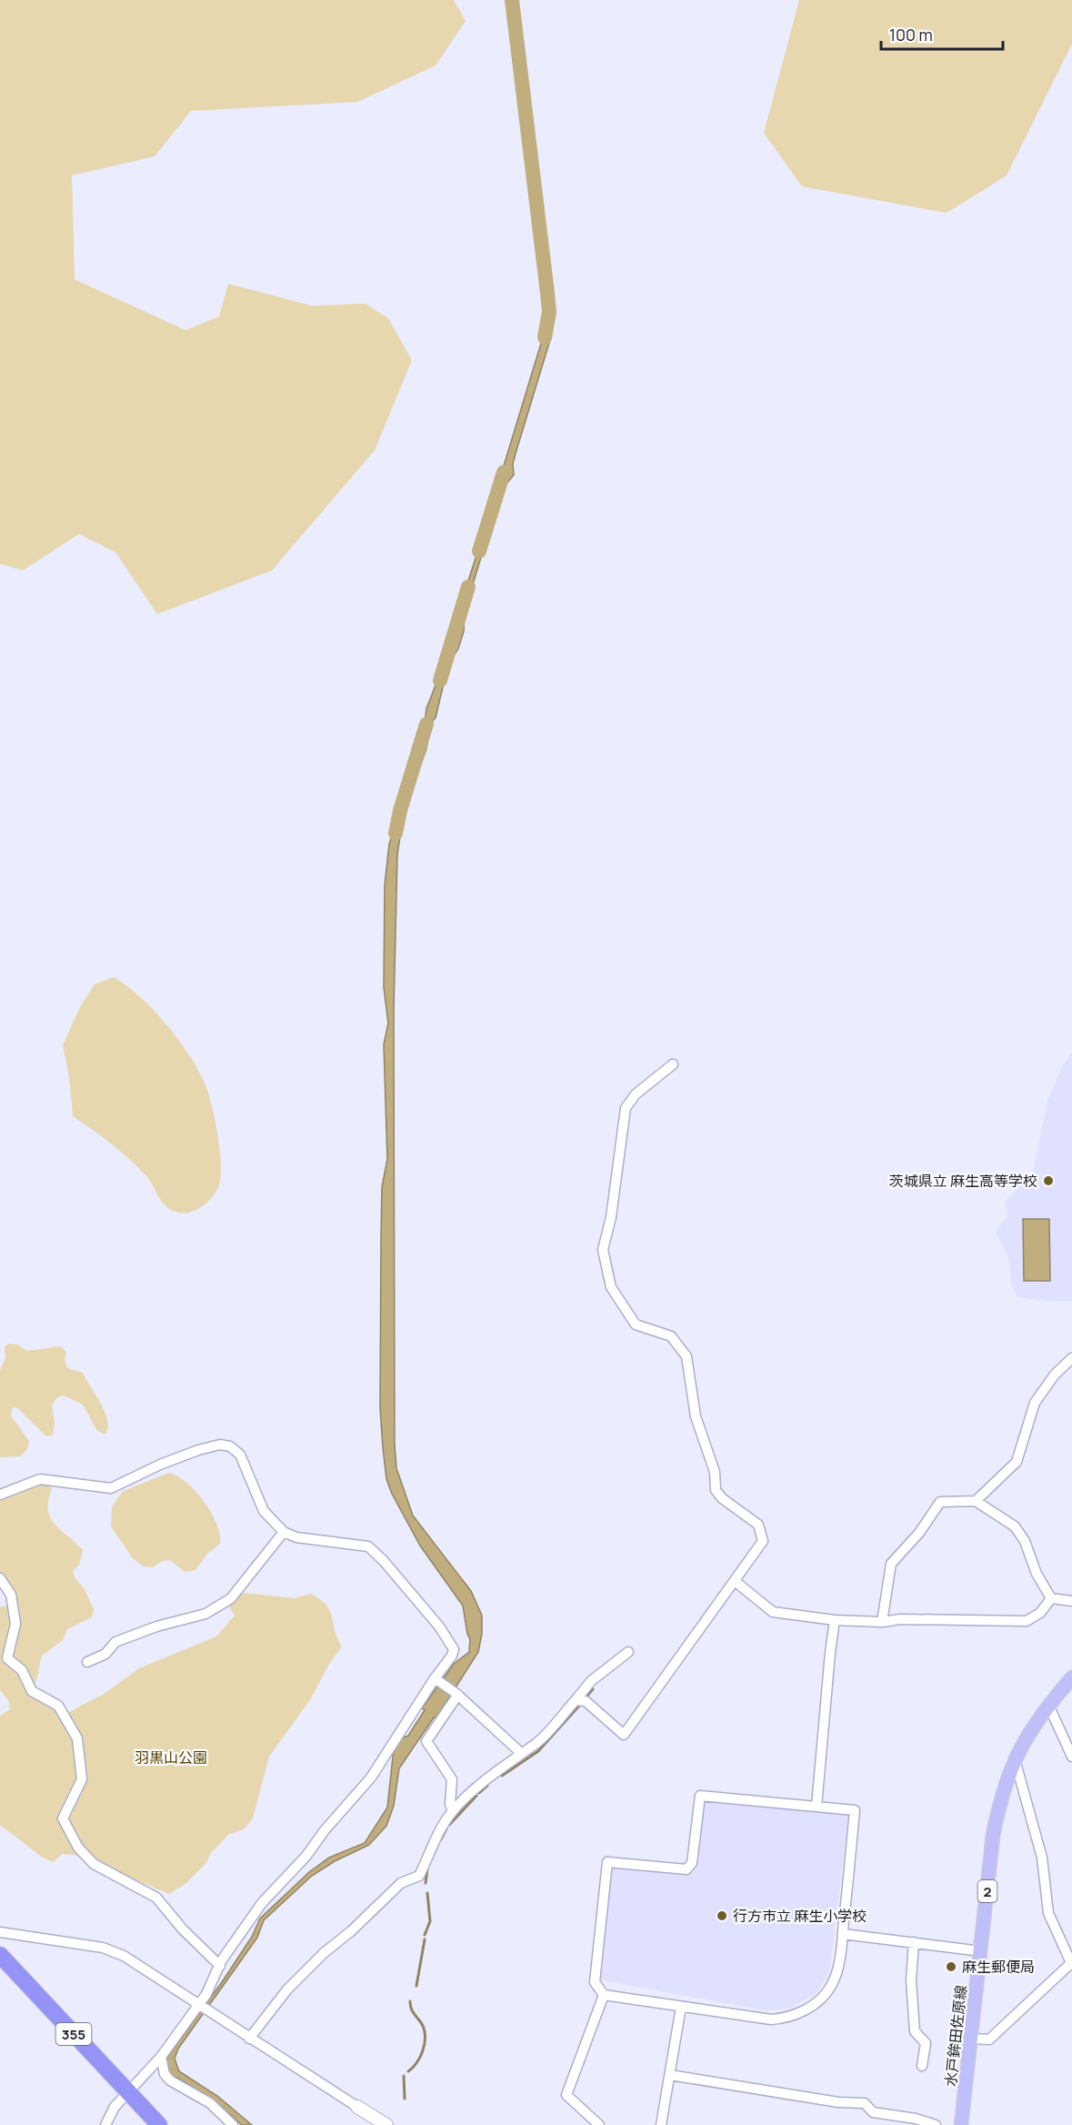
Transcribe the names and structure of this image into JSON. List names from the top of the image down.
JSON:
{
  "streets": {
    "highway": ["355"],
    "main road": ["2", "水戸鉾田佐原線"]
  },
  "parks": ["羽黒山公園"],
  "places": ["茨城県立 麻生高等学校", "行方市立 麻生小学校", "麻生郵便局"],
  "scale_bar": "100 m"
}
